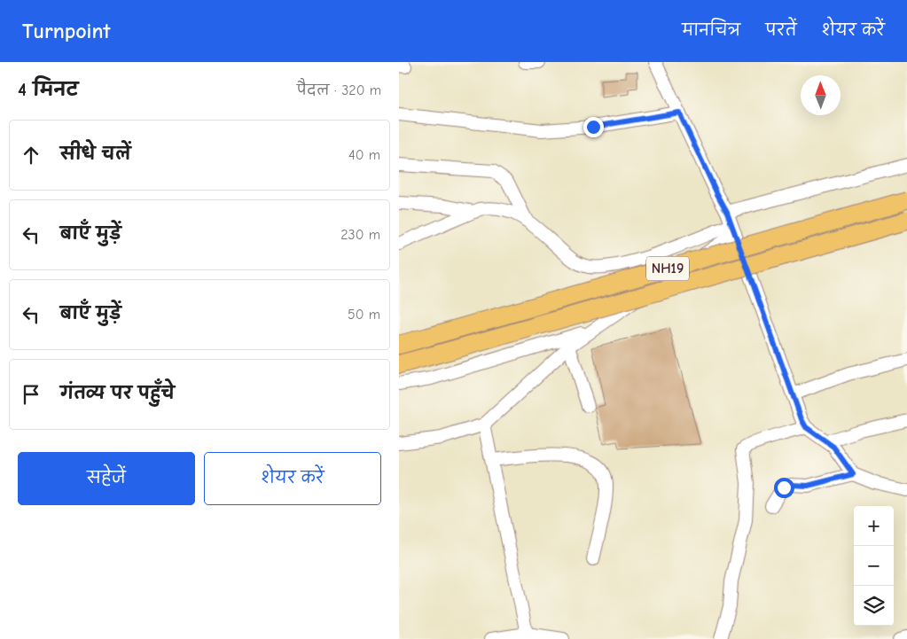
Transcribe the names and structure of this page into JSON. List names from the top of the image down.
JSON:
{
  "streets": {
    "highway": ["NH19"]
  },
  "north": "top",
  "page": {
    "header": "Turnpoint",
    "nav": ["मानचित्र", "परतें", "शेयर करें"],
    "heading": ["4 मिनट", "पैदल · 320 m"],
    "list": [
      ["सीधे चलें", "40 m"],
      ["बाएँ मुड़ें", "230 m"],
      ["बाएँ मुड़ें", "50 m"],
      "गंतव्य पर पहुँचे"
    ],
    "buttons": ["सहेजें", "शेयर करें"],
    "map_buttons": ["+", "−"]
  }
}
